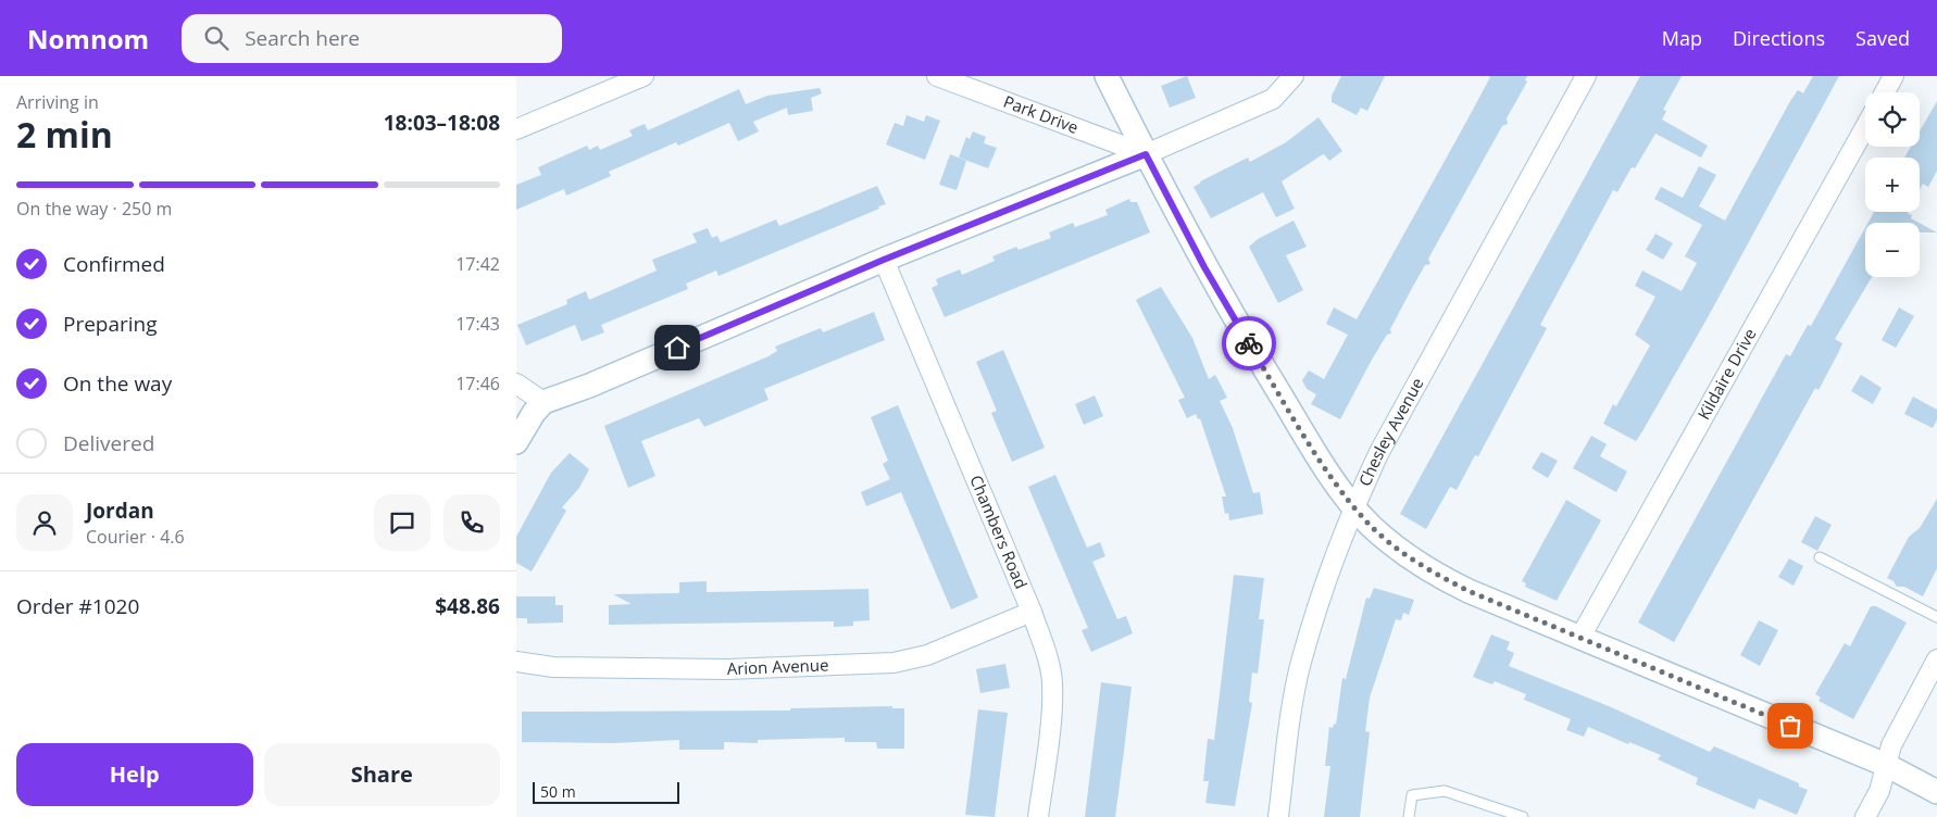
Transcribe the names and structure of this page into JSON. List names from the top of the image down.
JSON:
{
  "streets": {
    "street": [
      "Park Drive",
      "Kildaire Drive",
      "Chesley Avenue",
      "Chambers Road",
      "Arion Avenue"
    ]
  },
  "crossings": [
    ["Chambers Road", "Arion Avenue"]
  ],
  "scale_bar": "50 m",
  "page": {
    "header": "Nomnom",
    "search": "Search here",
    "nav": ["Map", "Directions", "Saved"],
    "heading": ["2 min", "Arriving in", "18:03–18:08"],
    "panel": [
      "Jordan",
      "Courier · 4.6",
      "Order #1020",
      "$48.86"
    ],
    "map_buttons": ["+", "−"],
    "bar": "On the way · 250 m",
    "list": [
      ["Confirmed", "17:42"],
      ["Preparing", "17:43"],
      ["On the way", "17:46"],
      "Delivered"
    ],
    "buttons": ["Help", "Share"],
    "scale": "50 m"
  }
}
